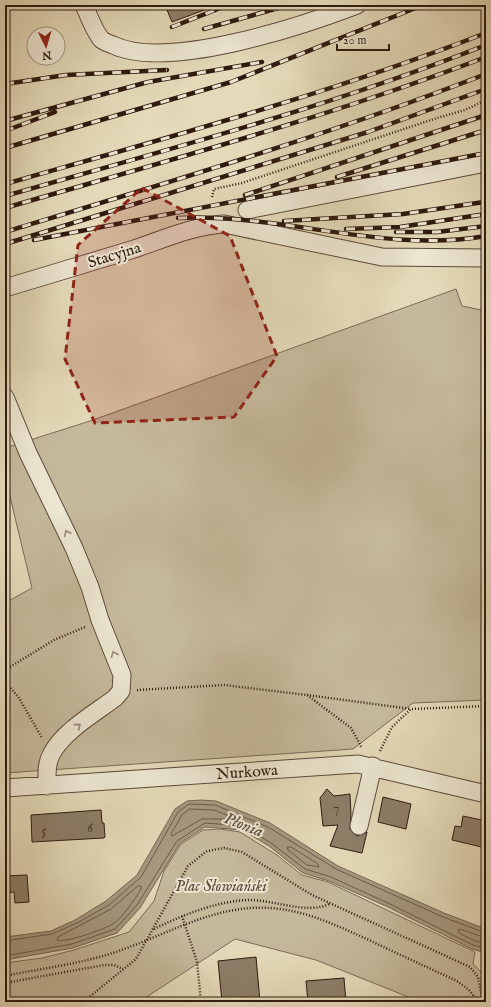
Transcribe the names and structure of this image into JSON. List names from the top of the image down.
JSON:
{
  "streets": {
    "street": ["Stacyjna", "Nurkowa"]
  },
  "water": ["Płonia"],
  "parks": ["Plac Słowiański"],
  "house_numbers": ["7", "6", "5"],
  "scale_bar": "20 m",
  "north": "bottom"
}
